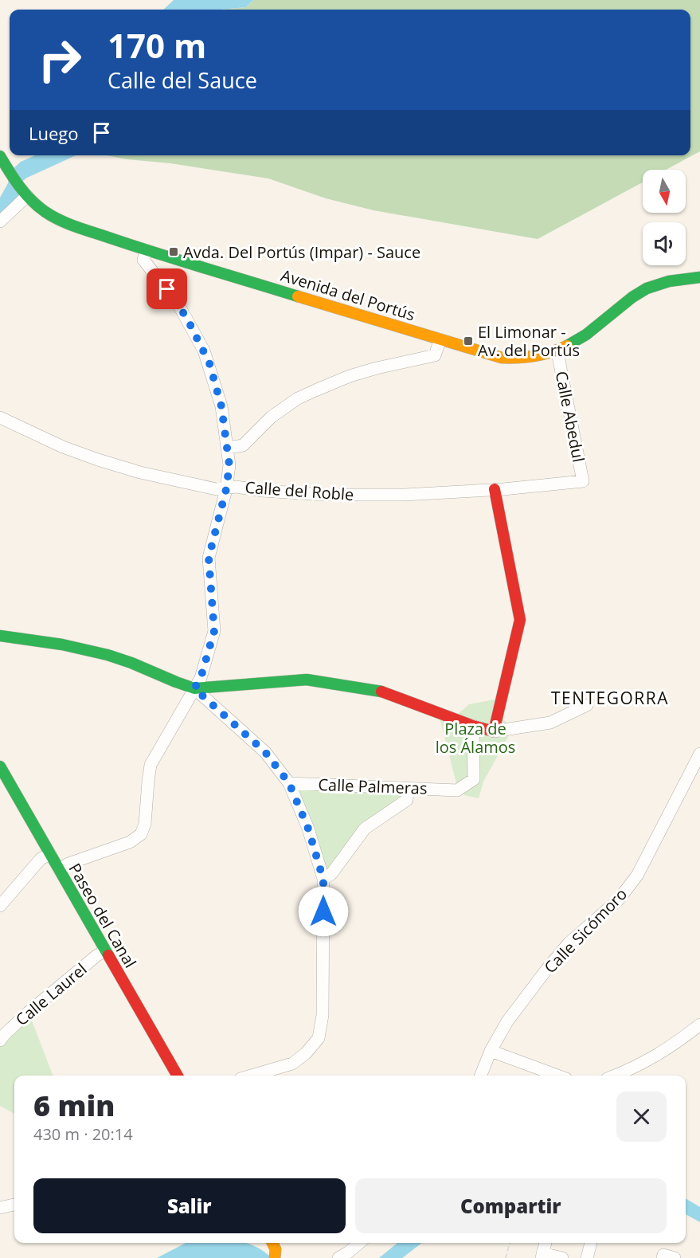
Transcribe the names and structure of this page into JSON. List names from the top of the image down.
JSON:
{
  "streets": {
    "street": [
      "Avenida del Portús",
      "Calle Abedul",
      "Calle del Roble",
      "Calle Palmeras",
      "Paseo del Canal",
      "Calle Sicómoro",
      "Calle Laurel"
    ]
  },
  "crossings": [
    ["Avenida del Portús", "Calle Abedul"],
    ["Calle Abedul", "Calle del Roble"],
    ["Paseo del Canal", "Calle Laurel"]
  ],
  "districts": ["TENTEGORRA"],
  "parks": ["Plaza de los Álamos"],
  "places": {
    "transit": ["Avda. Del Portús (Impar) - Sauce", "El Limonar - Av. del Portús"]
  },
  "north": "bottom",
  "page": {
    "turn": ["170 m", "Calle del Sauce"],
    "then": "Luego",
    "heading": ["6 min", "430 m · 20:14"],
    "buttons": ["Salir", "Compartir"]
  }
}
